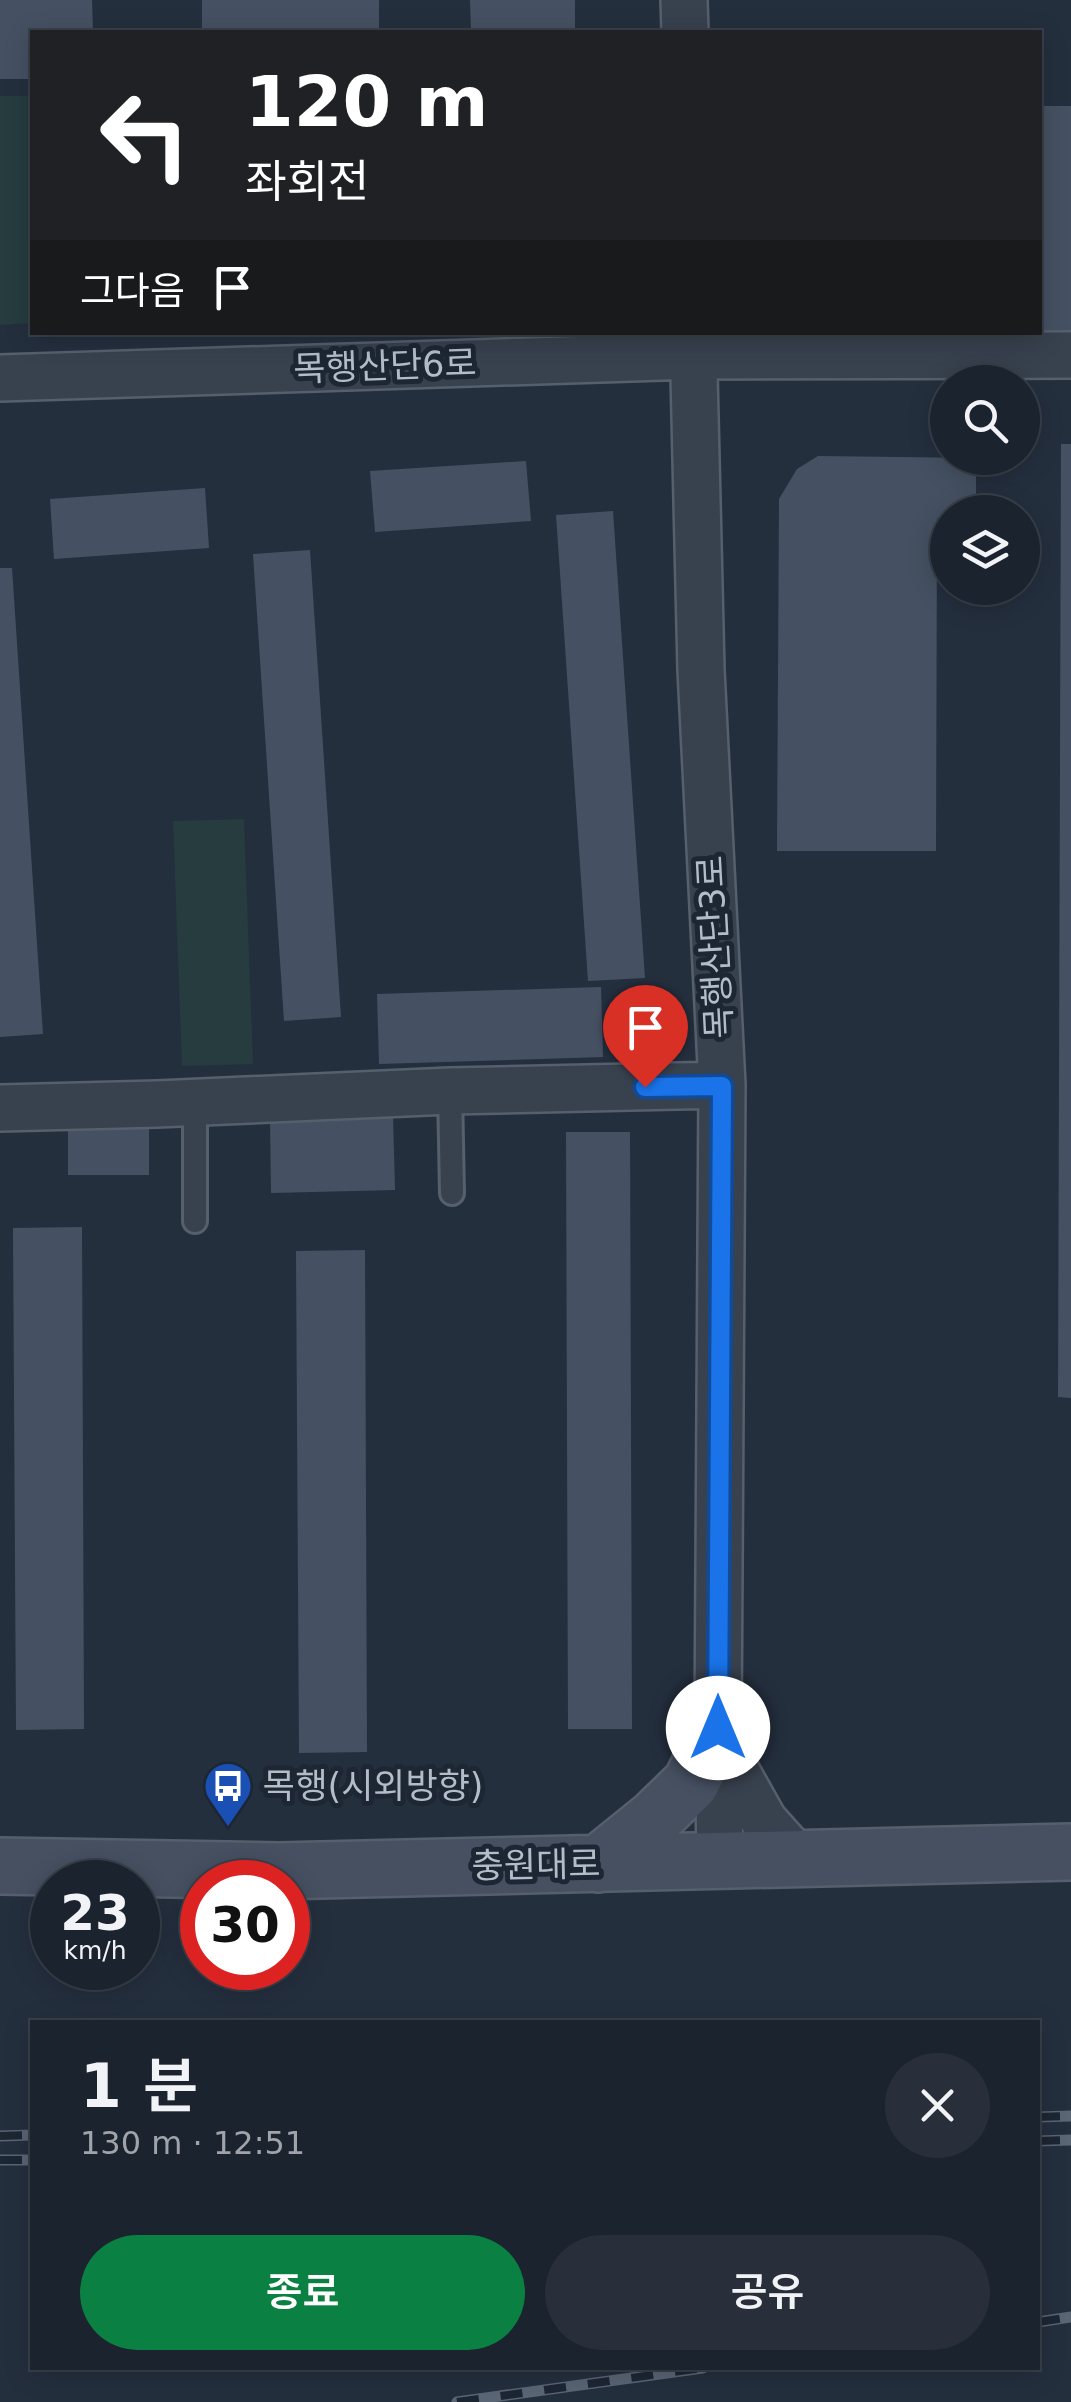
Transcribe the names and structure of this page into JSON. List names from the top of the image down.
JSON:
{
  "streets": {
    "street": ["목행산단6로", "목행산단3로", "충원대로"]
  },
  "crossings": [
    ["목행산단6로", "목행산단3로"],
    ["목행산단3로", "충원대로"]
  ],
  "places": {
    "bus stop": ["목행(시외방향)"]
  },
  "page": {
    "turn": ["120 m", "좌회전"],
    "then": "그다음",
    "speed": "23 km/h",
    "limit": "30",
    "heading": ["1 분", "130 m · 12:51"],
    "buttons": ["종료", "공유"]
  }
}
